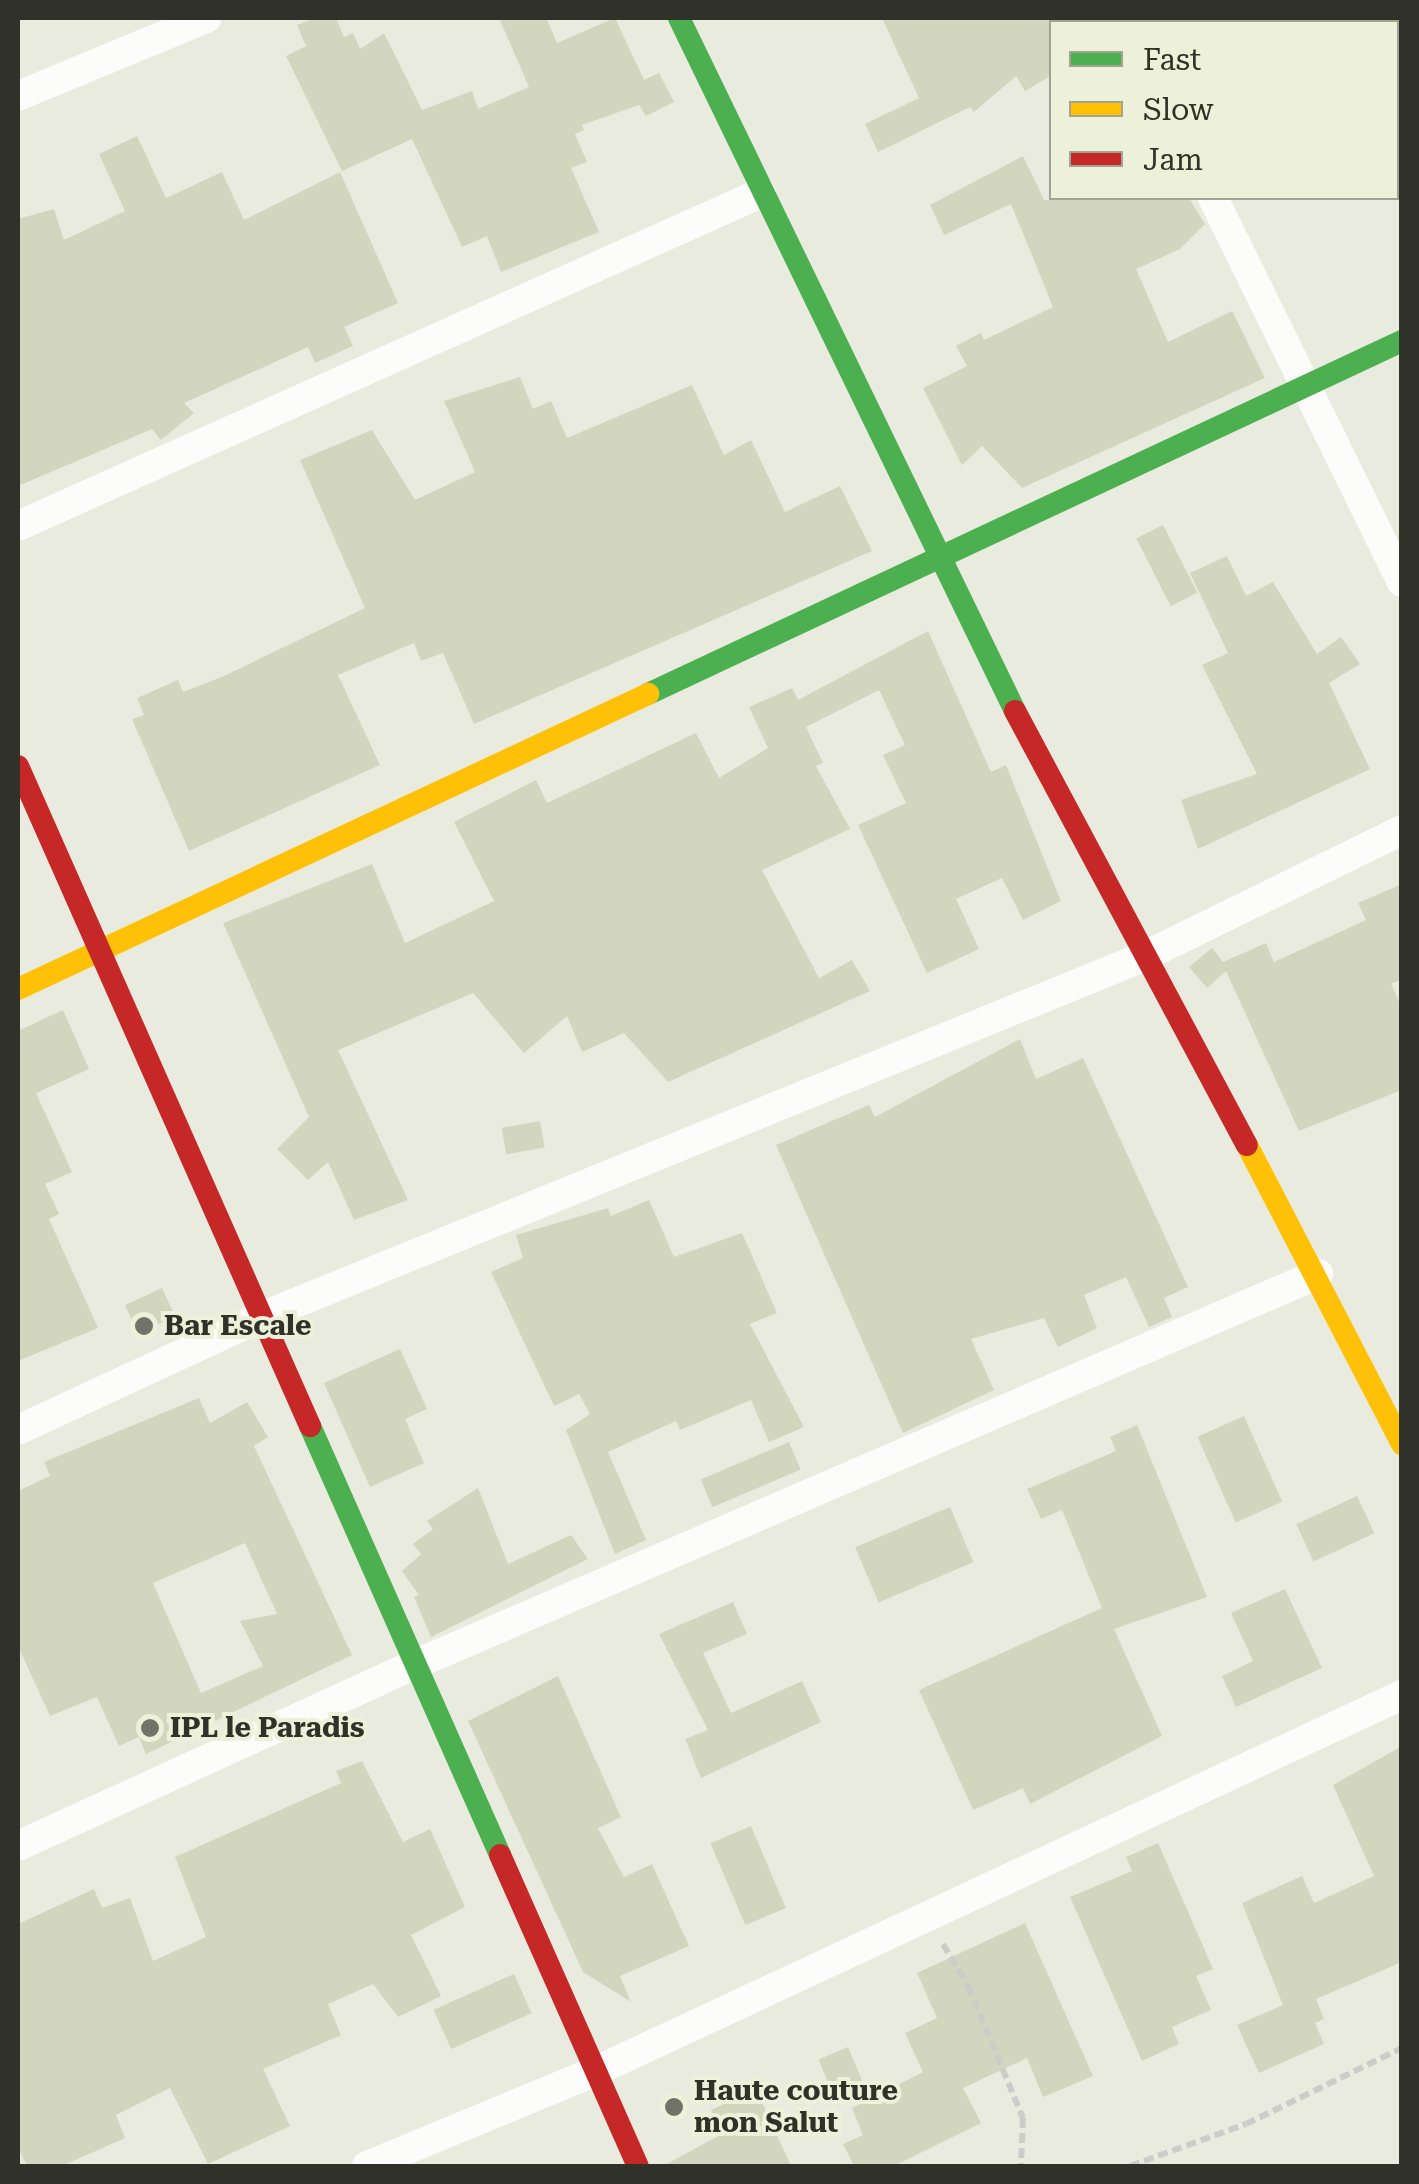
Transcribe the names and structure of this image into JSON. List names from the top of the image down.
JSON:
{
  "places": ["Bar Escale", "IPL le Paradis", "Haute couture mon Salut"],
  "legend": ["Fast", "Slow", "Jam"]
}
